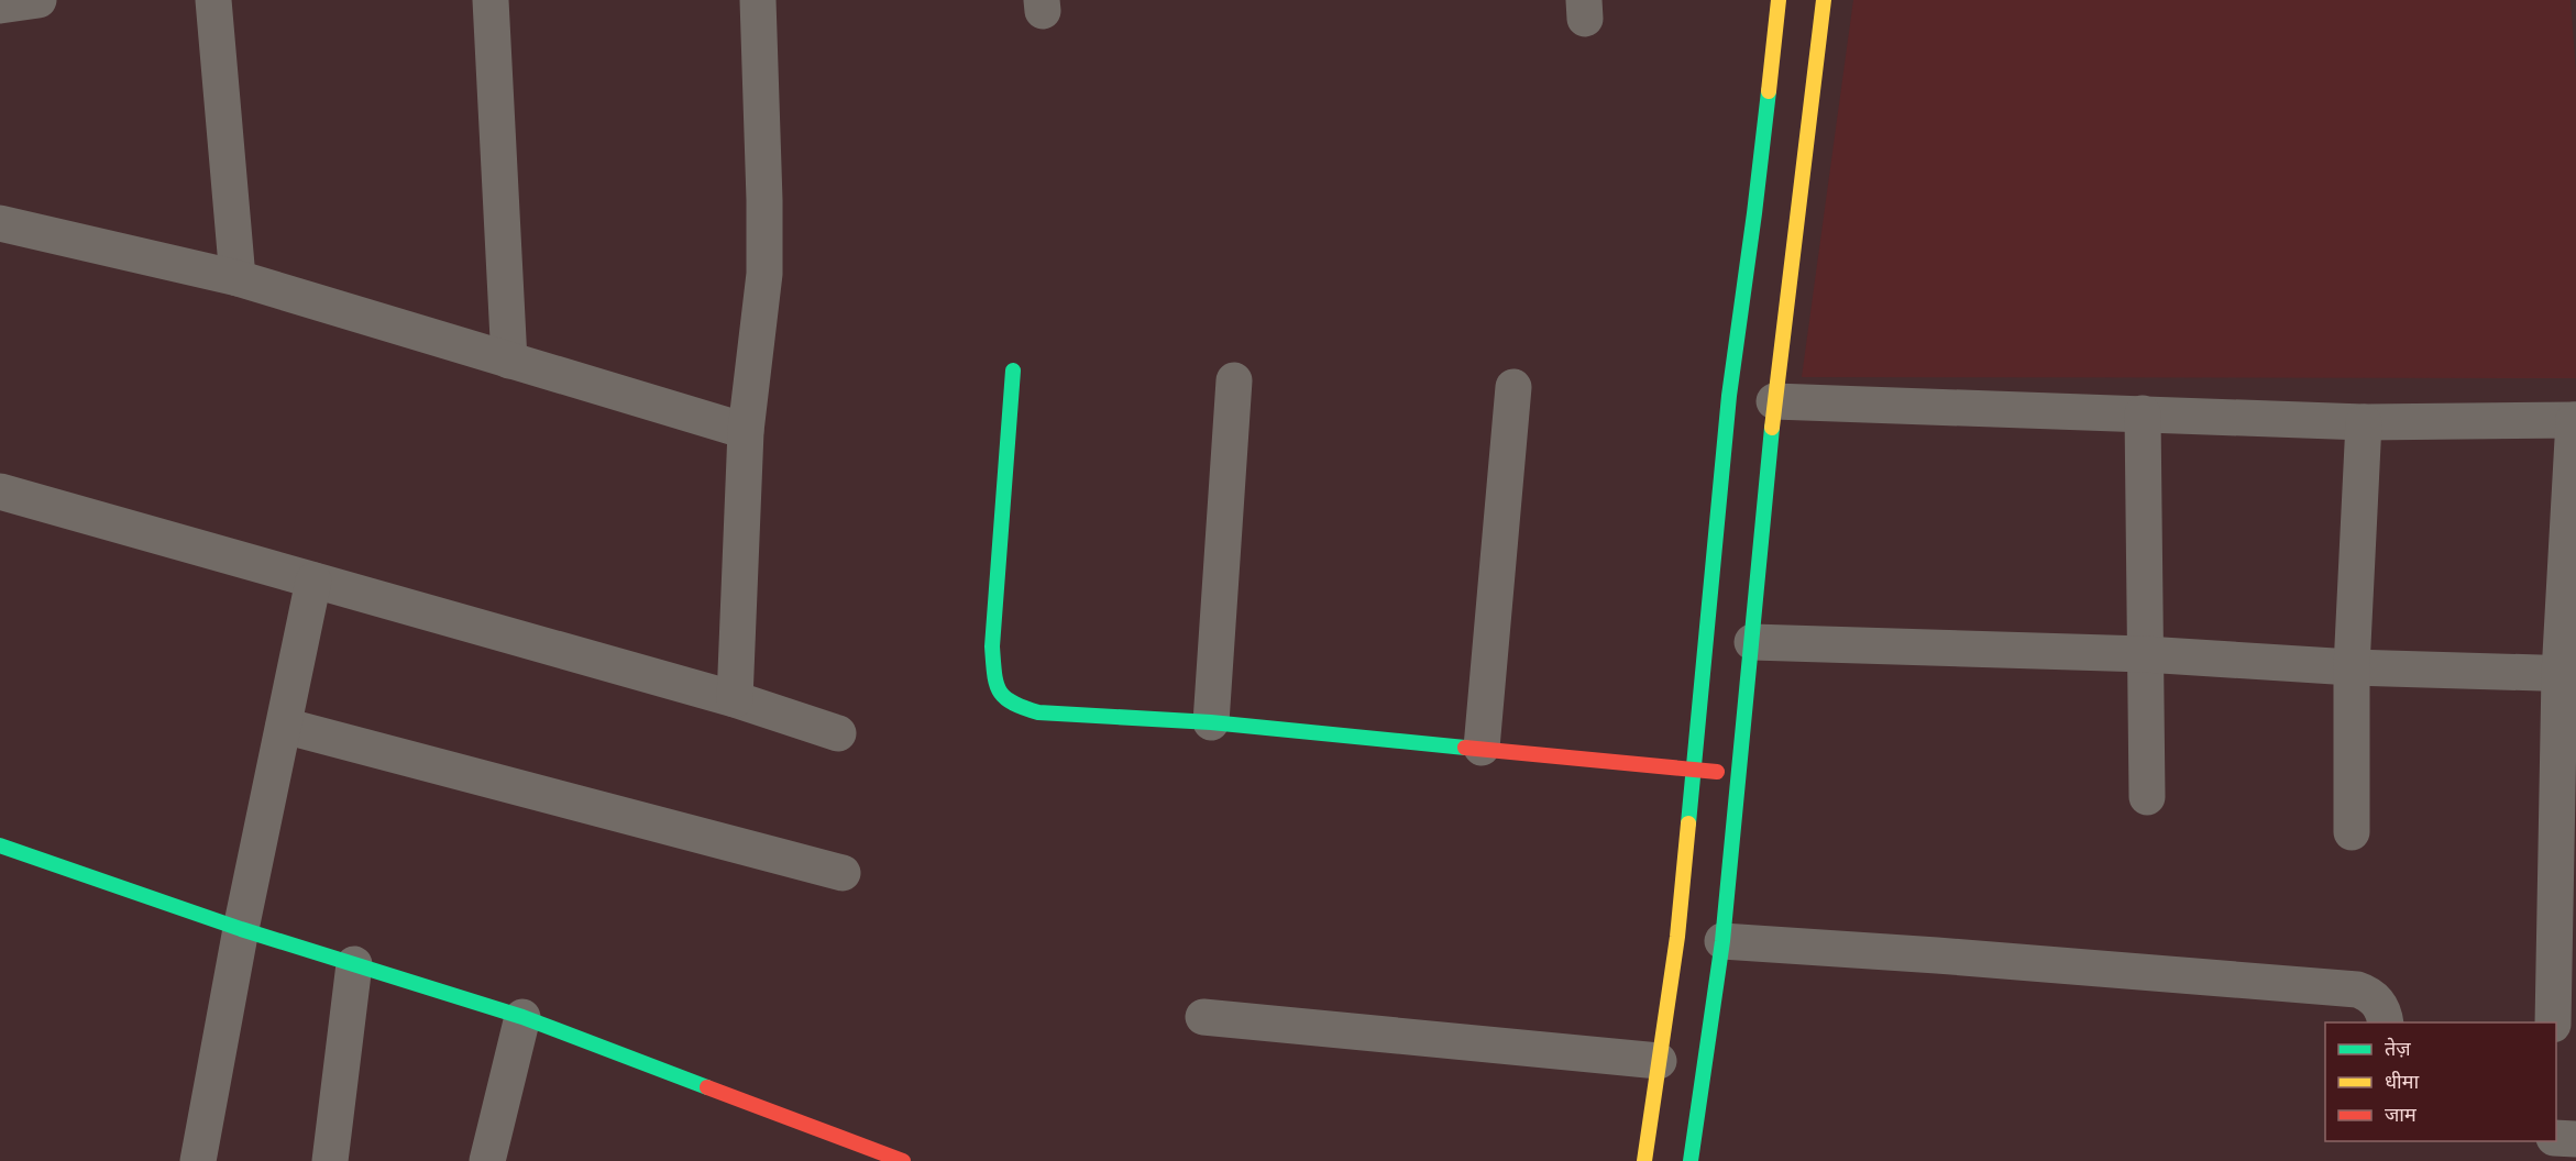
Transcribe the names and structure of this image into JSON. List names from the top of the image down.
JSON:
{
  "legend": ["तेज़", "धीमा", "जाम"]
}
